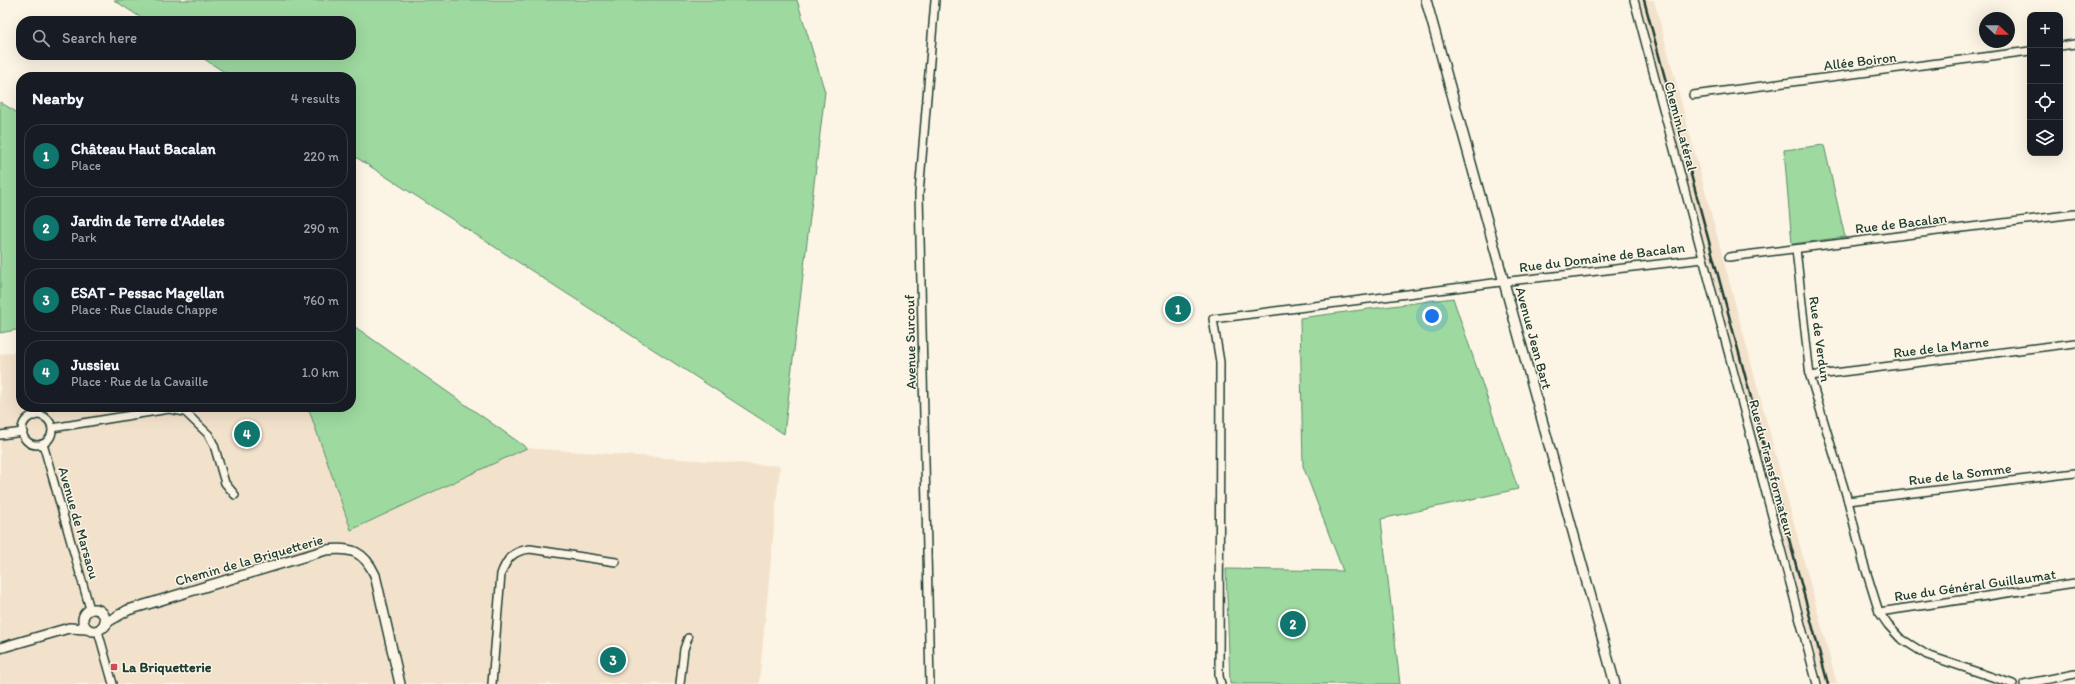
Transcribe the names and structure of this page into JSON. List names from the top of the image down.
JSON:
{
  "streets": {
    "street": [
      "Allée Boiron",
      "Chemin Latéral",
      "Rue de Bacalan",
      "Rue du Domaine de Bacalan",
      "Avenue Jean Bart",
      "Rue de Verdun",
      "Avenue Surcouf",
      "Rue de la Marne",
      "Rue du Transformateur",
      "Rue de la Somme",
      "Avenue de Marsaou",
      "Chemin de la Briquetterie",
      "Rue du Général Guillaumat"
    ]
  },
  "crossings": [
    ["Chemin Latéral", "Rue du Domaine de Bacalan"],
    ["Chemin Latéral", "Rue du Transformateur"],
    ["Rue de Bacalan", "Rue de Verdun"],
    ["Rue du Domaine de Bacalan", "Avenue Jean Bart"],
    ["Rue du Domaine de Bacalan", "Rue du Transformateur"],
    ["Rue de Verdun", "Rue de la Marne"],
    ["Rue de Verdun", "Rue de la Somme"],
    ["Rue de Verdun", "Rue du Général Guillaumat"],
    ["Avenue de Marsaou", "Chemin de la Briquetterie"]
  ],
  "places": {
    "transit": ["La Briquetterie"]
  },
  "north": "right",
  "page": {
    "map_buttons": ["+", "−"],
    "search": "Search here",
    "heading": ["Nearby", "4 results"],
    "list": [
      {
        "mark": "1",
        "name": "Château Haut Bacalan",
        "note": "Place",
        "value": "220 m"
      },
      {
        "mark": "2",
        "name": "Jardin de Terre d'Adeles",
        "note": "Park",
        "value": "290 m"
      },
      {
        "mark": "3",
        "name": "ESAT - Pessac Magellan",
        "note": "Place · Rue Claude Chappe",
        "value": "760 m"
      },
      {
        "mark": "4",
        "name": "Jussieu",
        "note": "Place · Rue de la Cavaille",
        "value": "1.0 km"
      }
    ],
    "pins": [
      "1",
      "4",
      "2",
      "3"
    ]
  }
}
